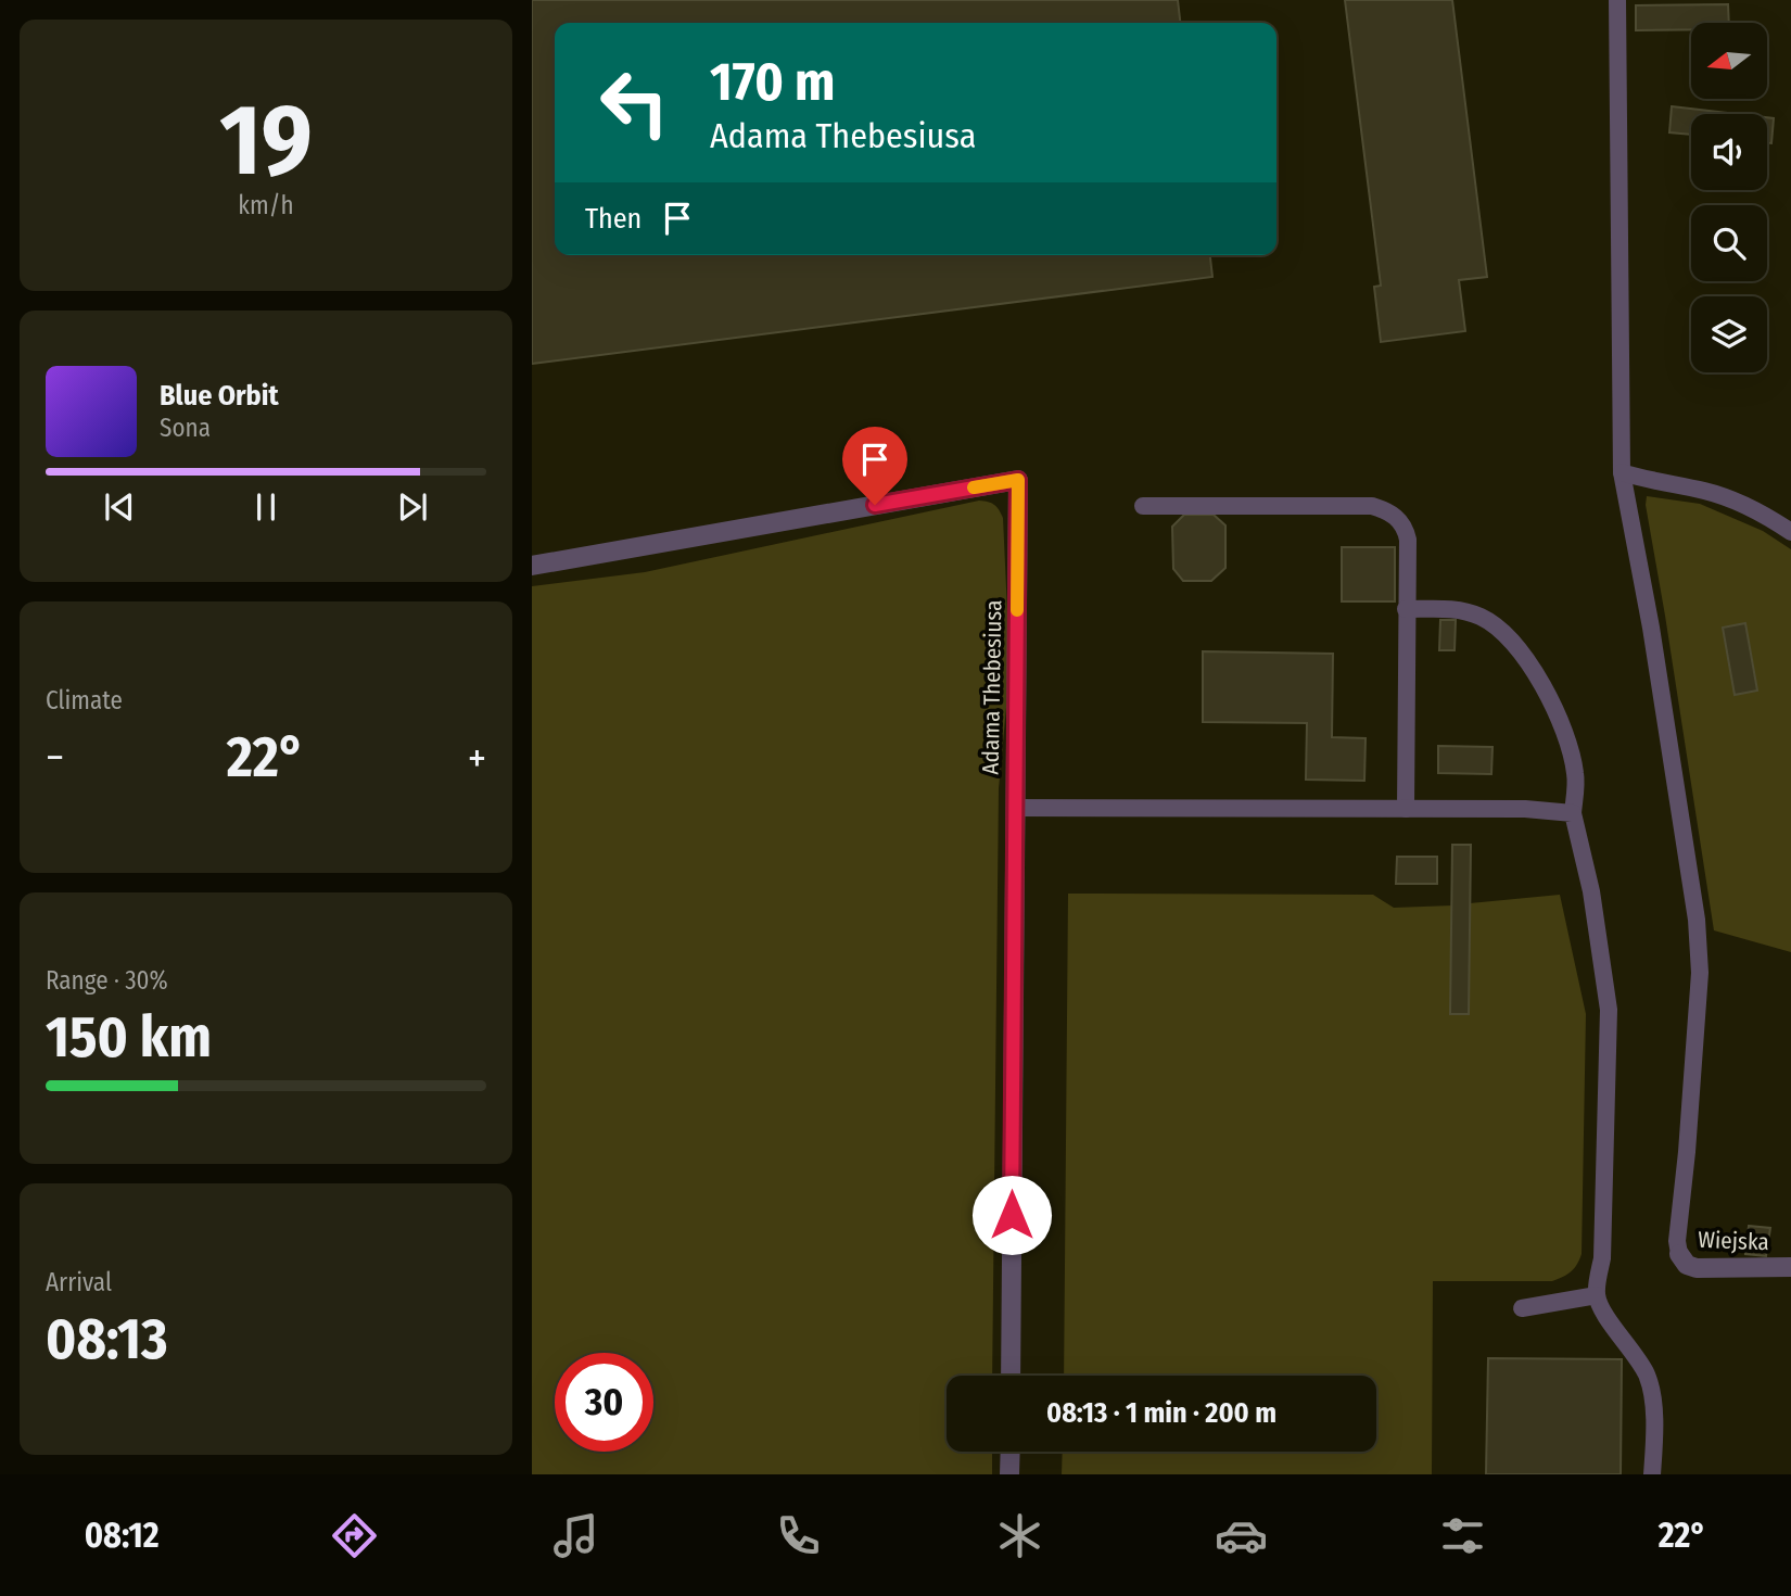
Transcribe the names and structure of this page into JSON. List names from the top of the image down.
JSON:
{
  "streets": {
    "street": ["Adama Thebesiusa", "Wiejska"]
  },
  "north": "left",
  "page": {
    "tile": [
      ["19", "km/h"],
      "Climate",
      ["Range · 30%", "150 km"],
      ["Arrival", "08:13"]
    ],
    "turn": ["170 m", "Adama Thebesiusa"],
    "then": "Then",
    "song": ["Blue Orbit", "Sona"],
    "heat": ["−", "22°", "+"],
    "limit": "30",
    "trip": "08:13 · 1 min · 200 m",
    "tabs": ["08:12", "22°"]
  }
}
